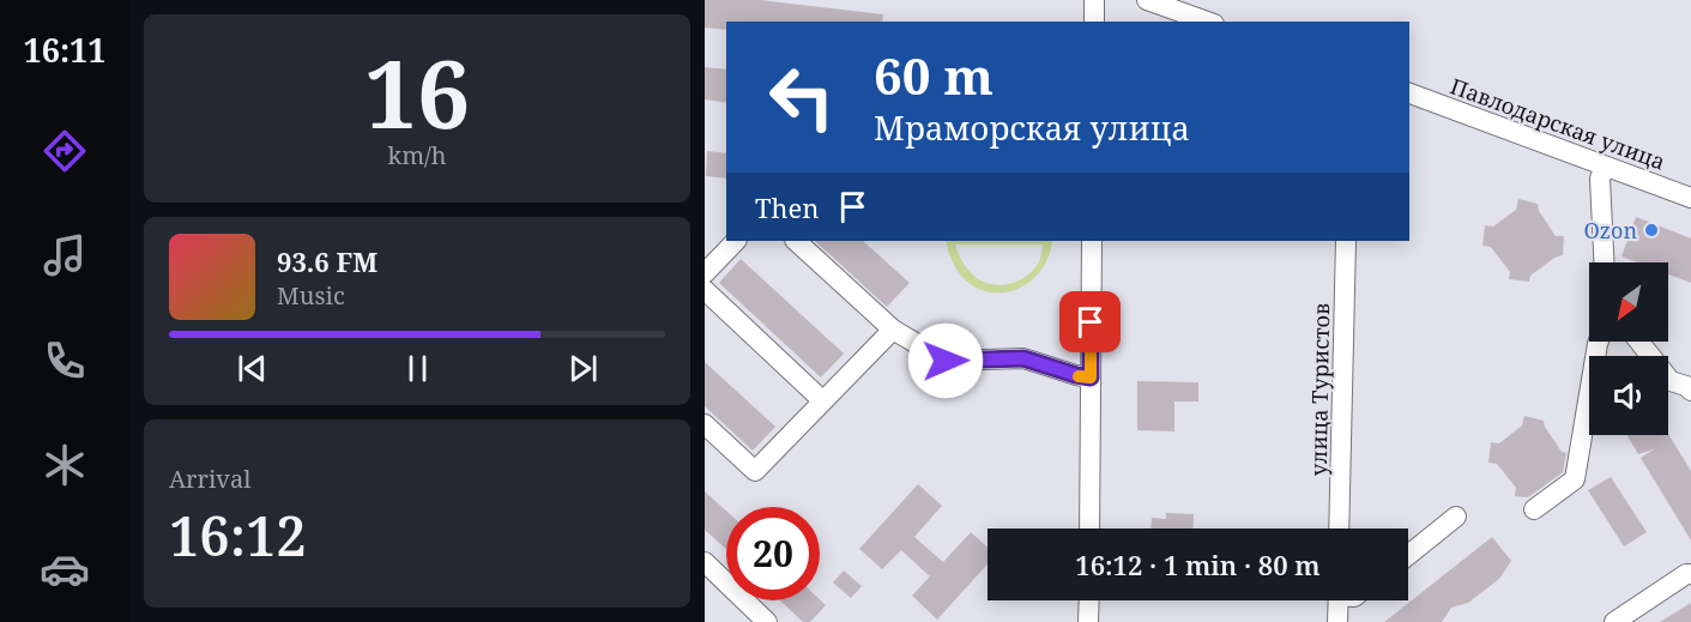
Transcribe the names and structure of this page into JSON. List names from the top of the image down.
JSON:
{
  "streets": {
    "street": ["Павлодарская улица", "улица Туристов"]
  },
  "places": ["Ozon"],
  "north": "bottom left",
  "page": {
    "tabs": "16:11",
    "tile": [
      ["16", "km/h"],
      ["Arrival", "16:12"]
    ],
    "turn": ["60 m", "Мраморская улица"],
    "then": "Then",
    "song": ["93.6 FM", "Music"],
    "limit": "20",
    "trip": "16:12 · 1 min · 80 m"
  }
}
